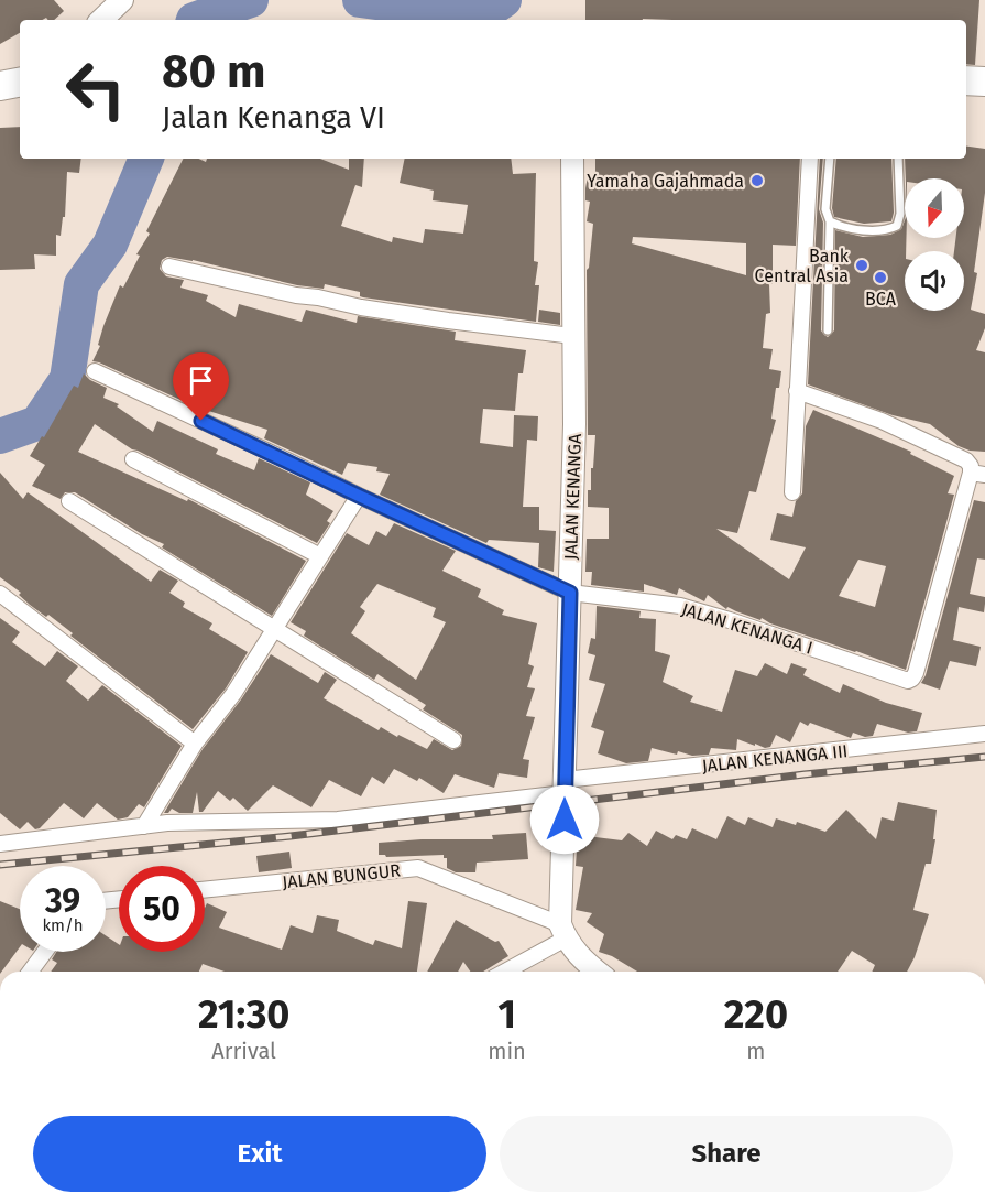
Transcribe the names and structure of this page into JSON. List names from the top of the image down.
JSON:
{
  "streets": {
    "main road": ["JALAN KENANGA"],
    "street": ["JALAN KENANGA I", "JALAN KENANGA III", "JALAN BUNGUR"]
  },
  "crossings": [
    ["JALAN KENANGA", "JALAN KENANGA I"],
    ["JALAN KENANGA", "JALAN KENANGA III"],
    ["JALAN KENANGA", "JALAN BUNGUR"]
  ],
  "places": ["Yamaha Gajahmada", "Bank Central Asia", "BCA"],
  "north": "bottom",
  "page": {
    "turn": ["80 m", "Jalan Kenanga VI"],
    "speed": "39 km/h",
    "limit": "50",
    "eta": [
      "21:30",
      "Arrival",
      "1",
      "min",
      "220",
      "m"
    ],
    "buttons": ["Exit", "Share"]
  }
}
